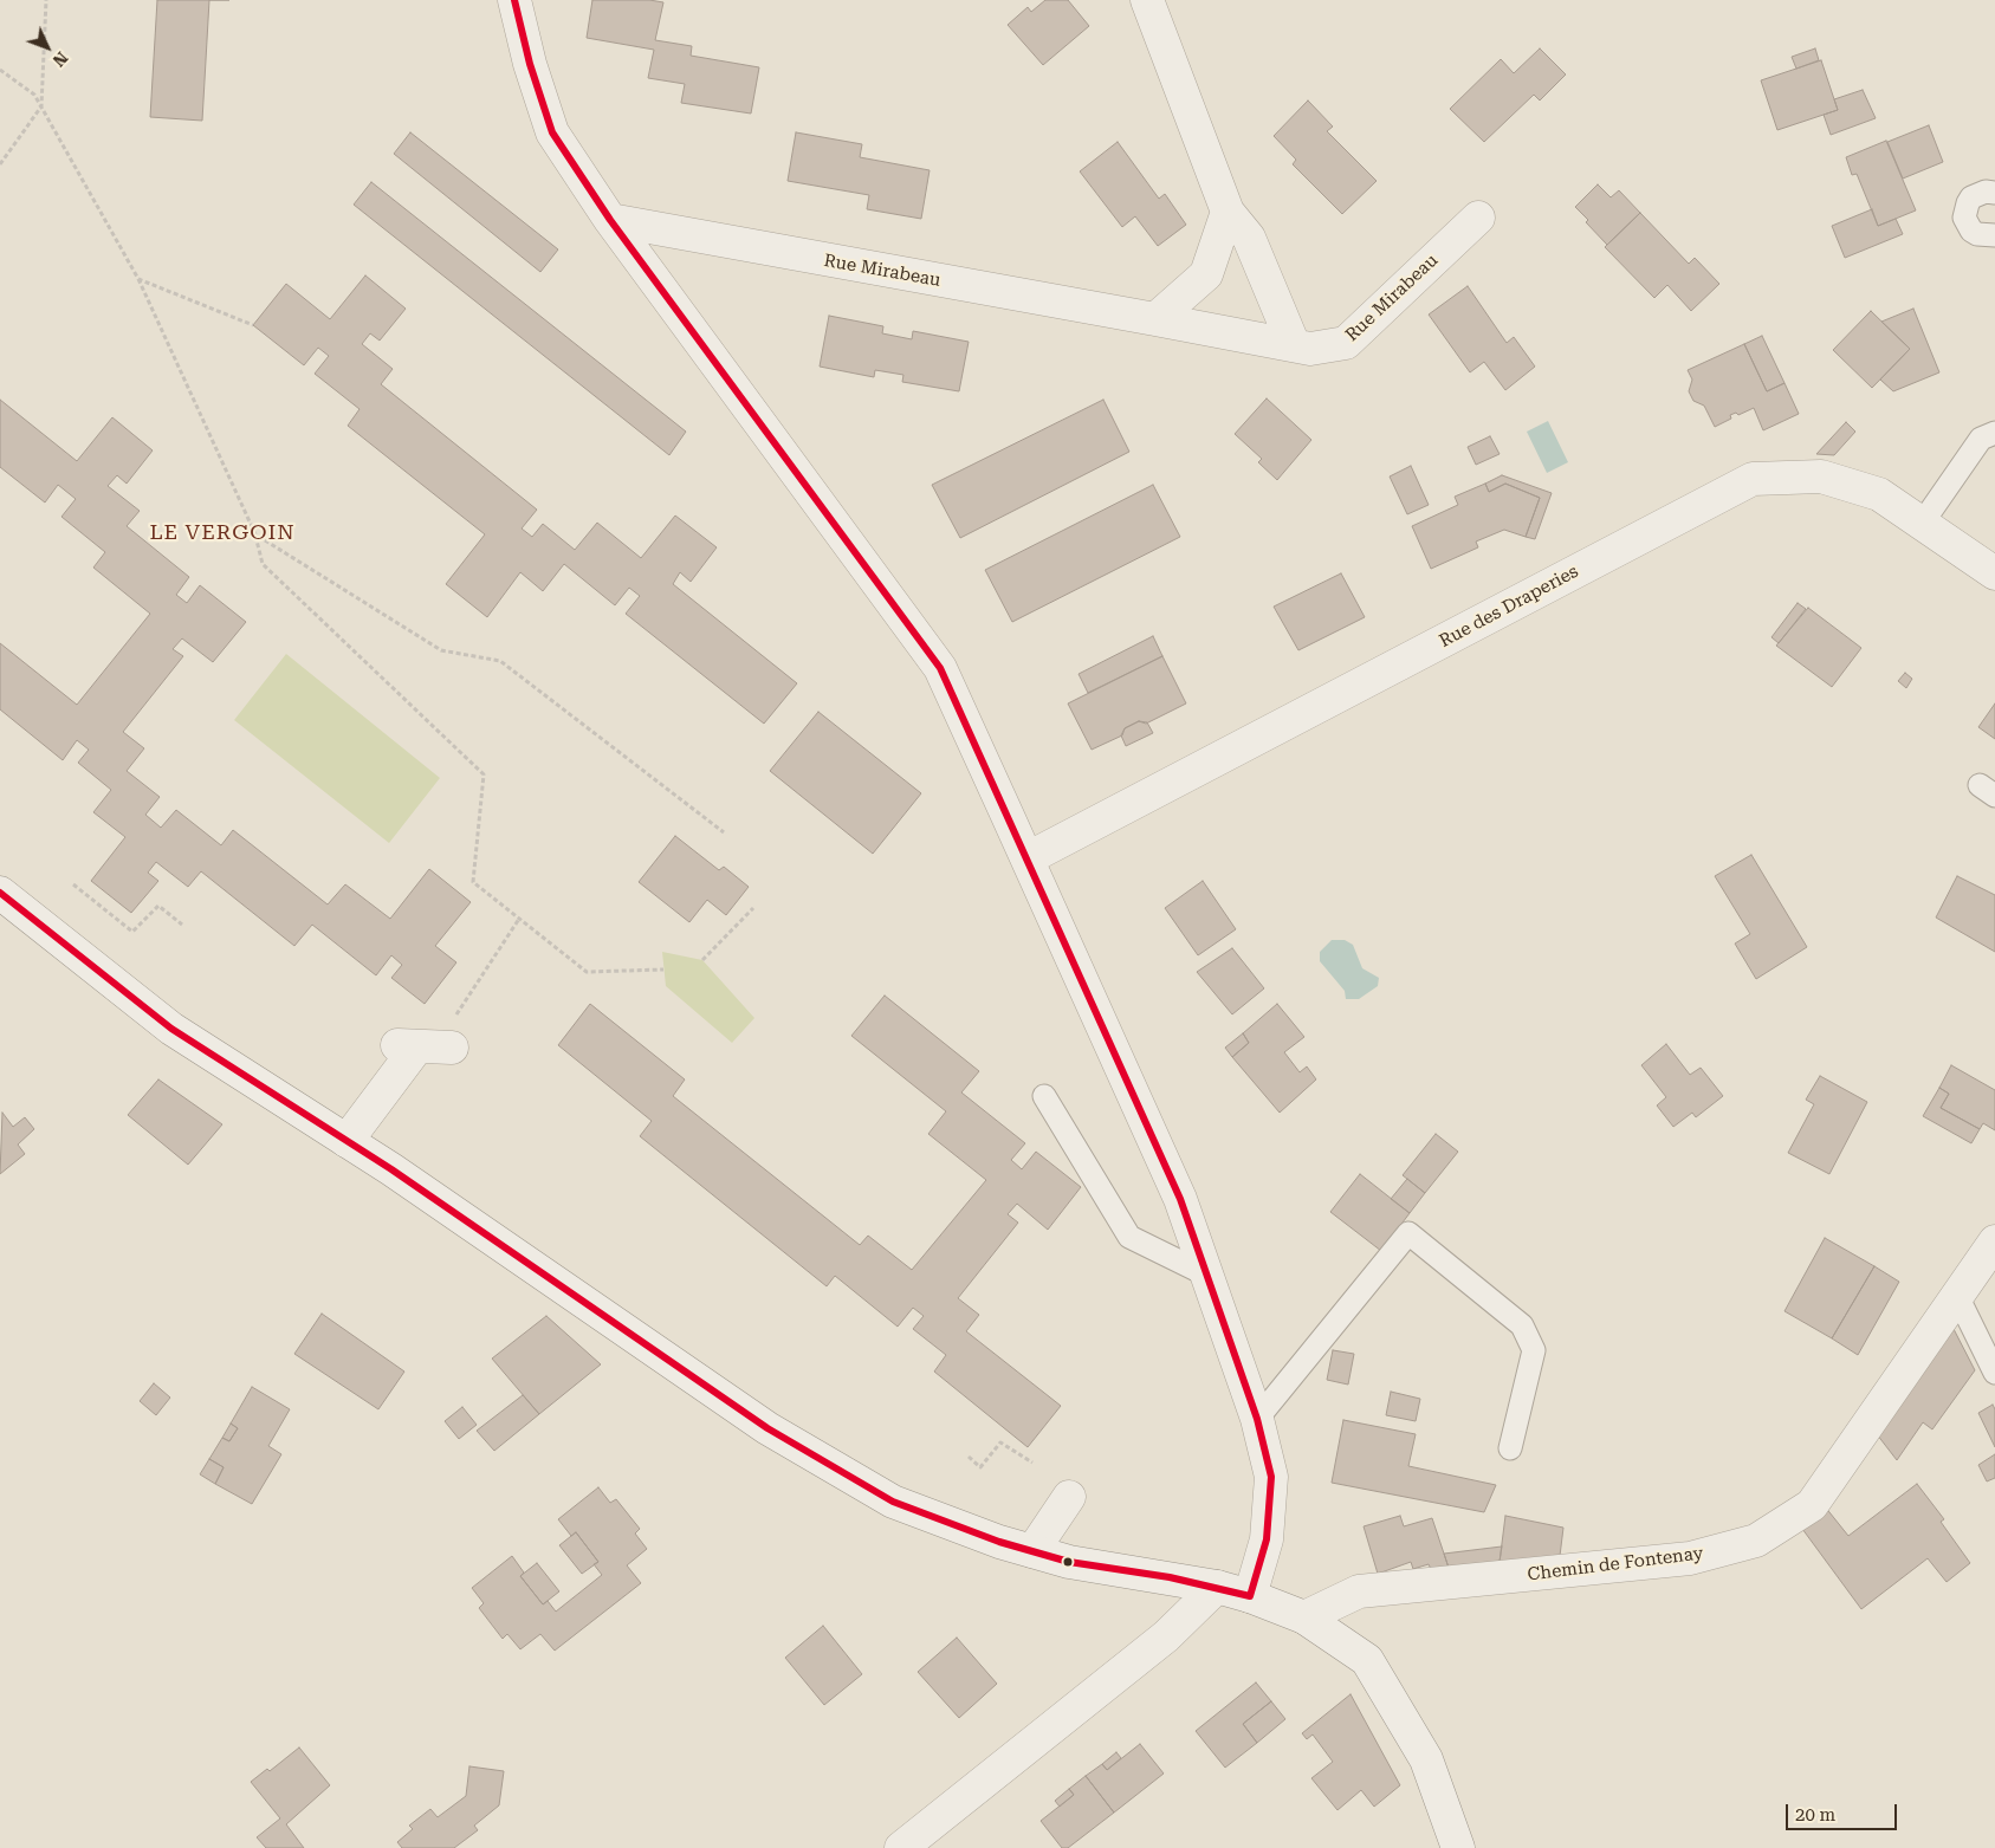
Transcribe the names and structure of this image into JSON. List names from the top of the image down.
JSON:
{
  "streets": {
    "street": ["Rue Mirabeau", "Rue des Draperies", "Chemin de Fontenay"]
  },
  "districts": ["LE VERGOIN"],
  "scale_bar": "20 m",
  "north": "bottom right"
}
